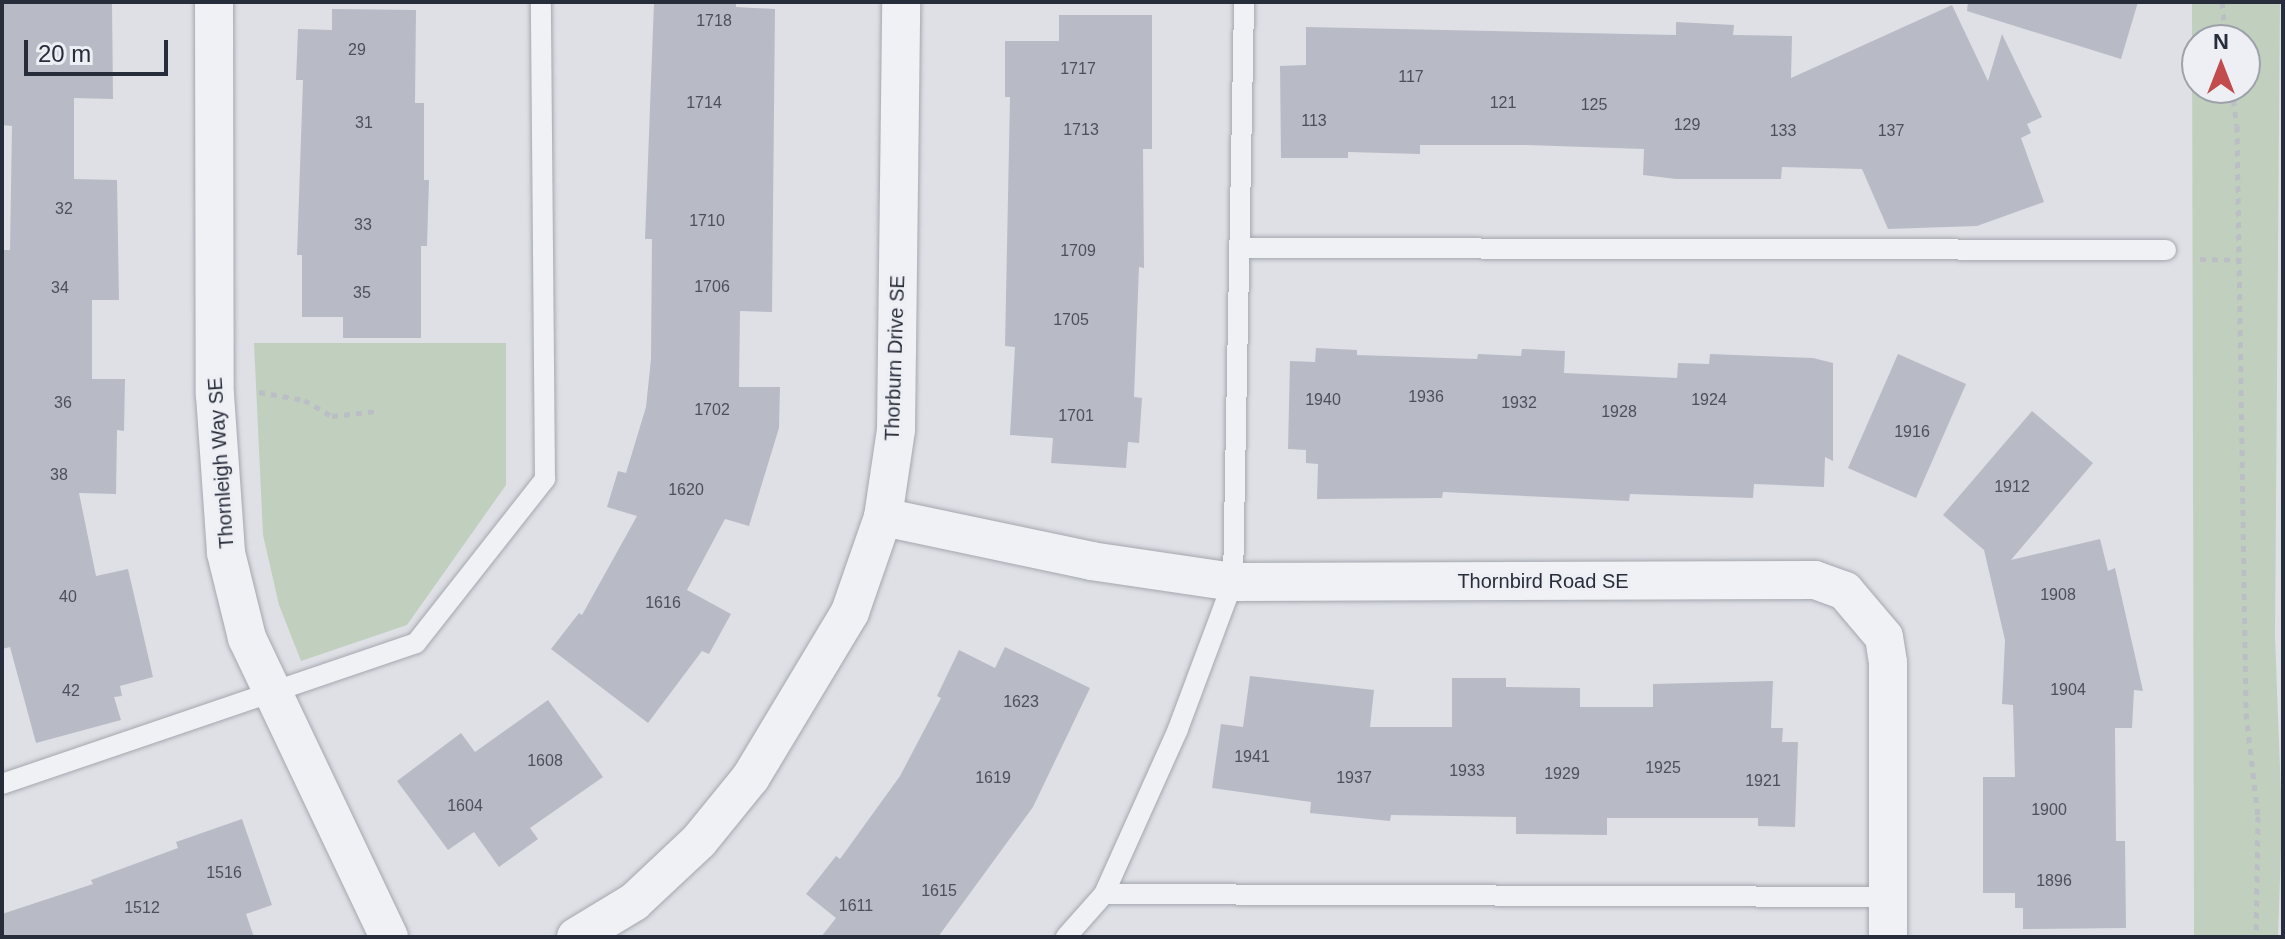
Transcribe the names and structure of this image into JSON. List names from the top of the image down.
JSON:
{
  "streets": {
    "street": ["Thorburn Drive SE", "Thornleigh Way SE", "Thornbird Road SE"]
  },
  "crossings": [
    ["Thorburn Drive SE", "Thornbird Road SE"]
  ],
  "house_numbers": [
    "1718",
    "29",
    "1717",
    "117",
    "1714",
    "121",
    "125",
    "113",
    "31",
    "129",
    "1713",
    "133",
    "137",
    "32",
    "1710",
    "33",
    "1709",
    "1706",
    "34",
    "35",
    "1705",
    "1936",
    "1940",
    "1924",
    "36",
    "1932",
    "1702",
    "1928",
    "1701",
    "1916",
    "38",
    "1912",
    "1620",
    "1908",
    "40",
    "1616",
    "1904",
    "42",
    "1623",
    "1941",
    "1608",
    "1925",
    "1933",
    "1929",
    "1619",
    "1937",
    "1921",
    "1604",
    "1900",
    "1516",
    "1896",
    "1615",
    "1611",
    "1512"
  ],
  "scale_bar": "20 m",
  "north": "top"
}
